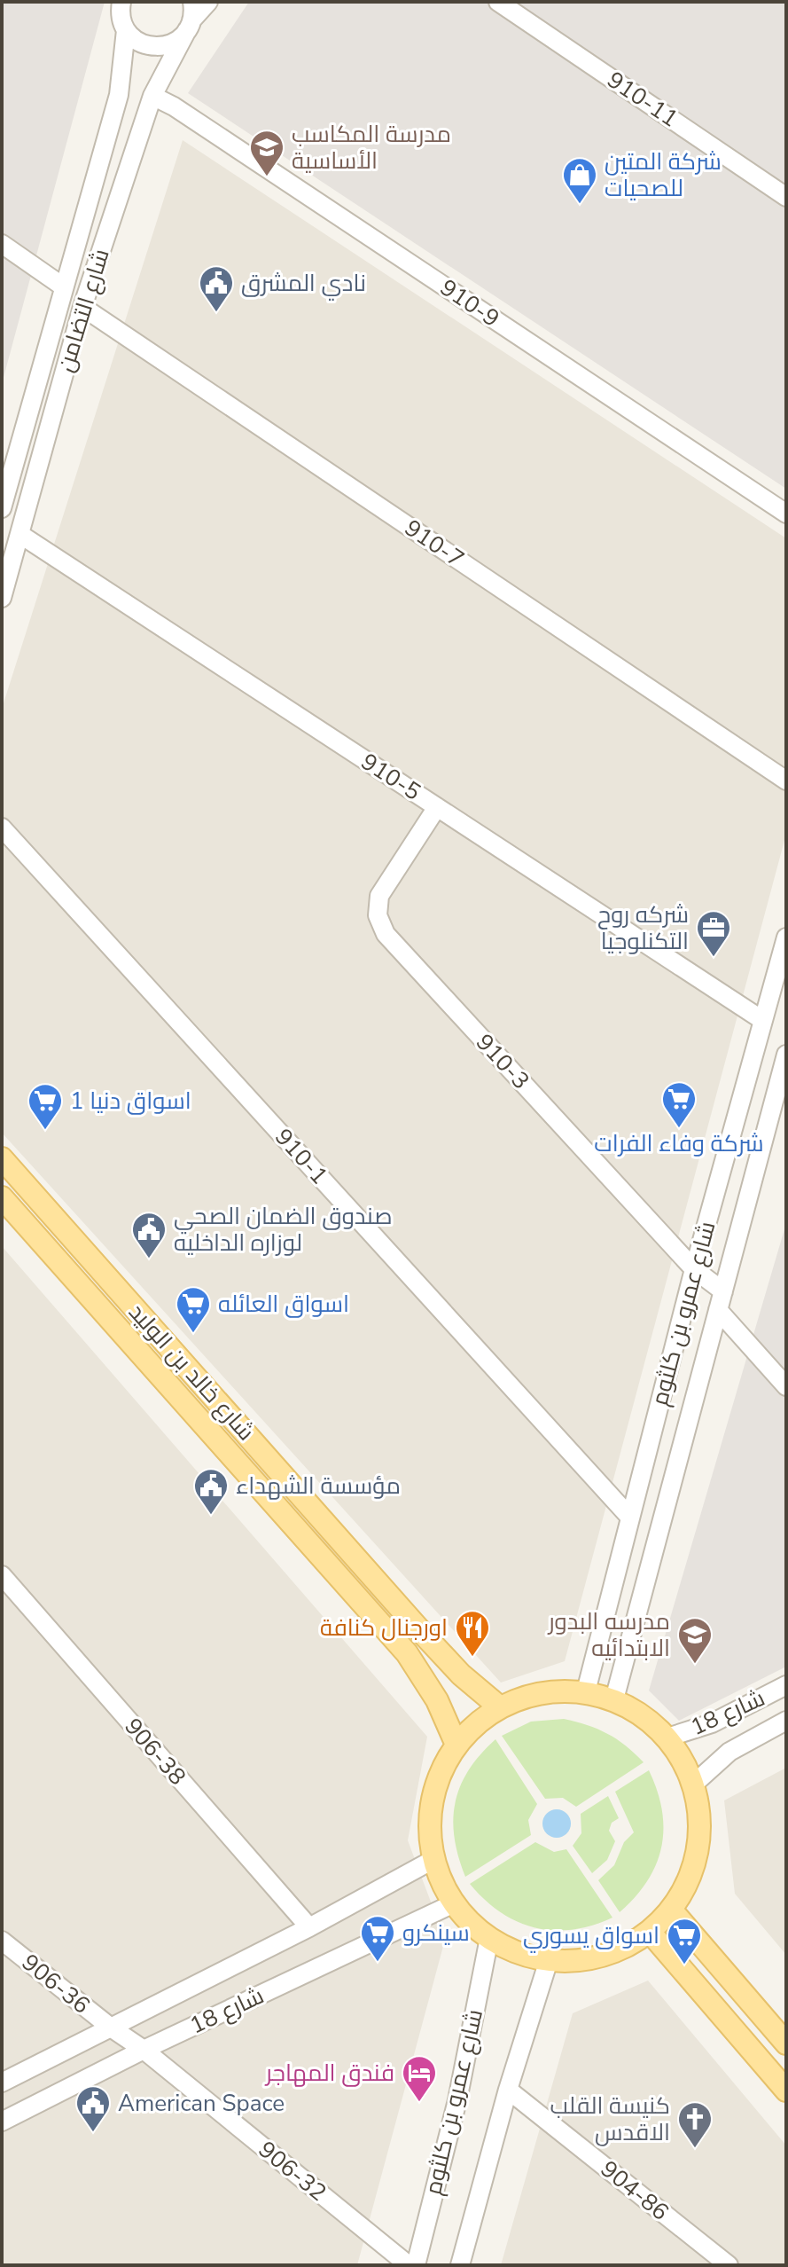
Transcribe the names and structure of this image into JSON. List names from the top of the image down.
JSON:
{
  "streets": {
    "main road": ["شارع خالد بن الوليد"],
    "street": [
      "910-11",
      "910-9",
      "شارع التضامن",
      "910-7",
      "910-5",
      "910-3",
      "910-1",
      "شارع عمرو بن كلثوم",
      "شارع 18",
      "906-38",
      "906-36",
      "906-32",
      "904-86"
    ]
  },
  "crossings": [
    ["910-9", "شارع التضامن"],
    ["شارع التضامن", "910-7"],
    ["شارع التضامن", "910-5"],
    ["910-5", "910-3"],
    ["910-5", "شارع عمرو بن كلثوم"],
    ["910-3", "شارع عمرو بن كلثوم"],
    ["910-1", "شارع عمرو بن كلثوم"],
    ["شارع عمرو بن كلثوم", "904-86"],
    ["شارع 18", "906-38"],
    ["شارع 18", "906-36"],
    ["شارع 18", "906-32"],
    ["906-36", "906-32"]
  ],
  "places": {
    "school or university": ["مدرسة المكاسب الأساسية", "مدرسه البدور الابتدائيه"],
    "shop": ["شركة المتين للصحيات"],
    "public building": [
      "نادي المشرق",
      "صندوق الضمان الصحي لوزاره الداخليه",
      "مؤسسة الشهداء",
      "American Space"
    ],
    "office": ["شركه روح التكنلوجيا"],
    "supermarket": [
      "شركة وفاء الفرات",
      "اسواق دنيا 1",
      "اسواق العائله",
      "سينكرو",
      "اسواق يسوري"
    ],
    "restaurant": ["اورجنال كنافة"],
    "hotel": ["فندق المهاجر"],
    "church": ["كنيسة القلب الاقدس"]
  }
}
